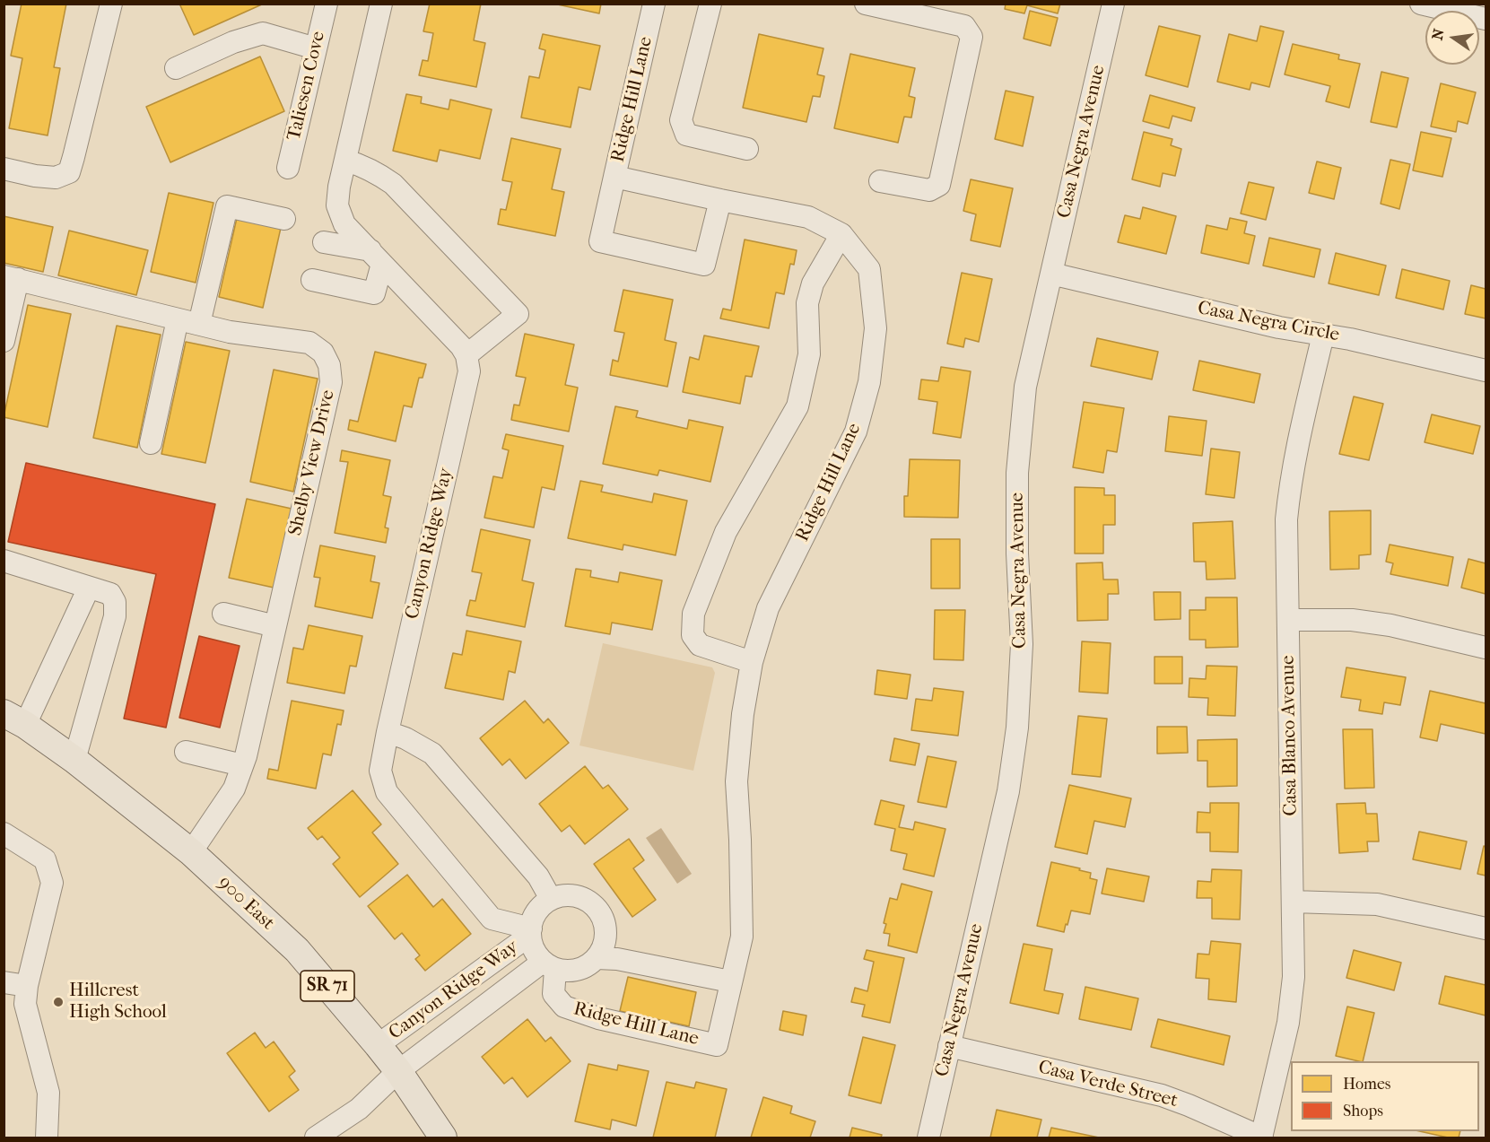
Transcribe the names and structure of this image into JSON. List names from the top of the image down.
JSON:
{
  "streets": {
    "main road": ["900 East", "SR 71"],
    "street": [
      "Taliesen Cove",
      "Ridge Hill Lane",
      "Casa Negra Avenue",
      "Casa Negra Circle",
      "Shelby View Drive",
      "Canyon Ridge Way",
      "Casa Blanco Avenue",
      "Casa Verde Street"
    ]
  },
  "crossings": [
    ["Ridge Hill Lane", "Canyon Ridge Way"],
    ["Casa Negra Avenue", "Casa Negra Circle"],
    ["Casa Negra Avenue", "Casa Verde Street"],
    ["Casa Negra Circle", "Casa Blanco Avenue"],
    ["Shelby View Drive", "900 East"],
    ["Canyon Ridge Way", "900 East"],
    ["Casa Blanco Avenue", "Casa Verde Street"]
  ],
  "places": ["Hillcrest High School"],
  "legend": ["Homes", "Shops"],
  "north": "left"
}
